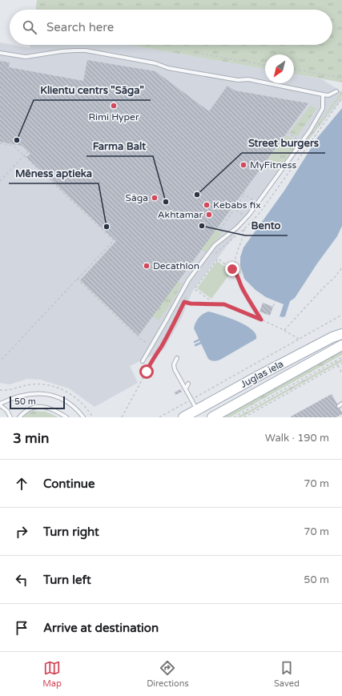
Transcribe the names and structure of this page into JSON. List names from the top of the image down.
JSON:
{
  "streets": {
    "main road": ["Juglas iela"]
  },
  "places": [
    "Rimi Hyper",
    "Klientu centrs \"Sāga\"",
    "MyFitness",
    "Street burgers",
    "Sāga",
    "Farma Balt",
    "Kebabs fix",
    "Akhtamar",
    "Bento",
    "Mēness aptieka",
    "Decathlon"
  ],
  "scale_bar": "50 m",
  "north": "bottom left",
  "page": {
    "search": "Search here",
    "scale": "50 m",
    "heading": ["3 min", "Walk · 190 m"],
    "list": [
      ["Continue", "70 m"],
      ["Turn right", "70 m"],
      ["Turn left", "50 m"],
      "Arrive at destination"
    ],
    "nav": ["Map", "Directions", "Saved"]
  }
}
